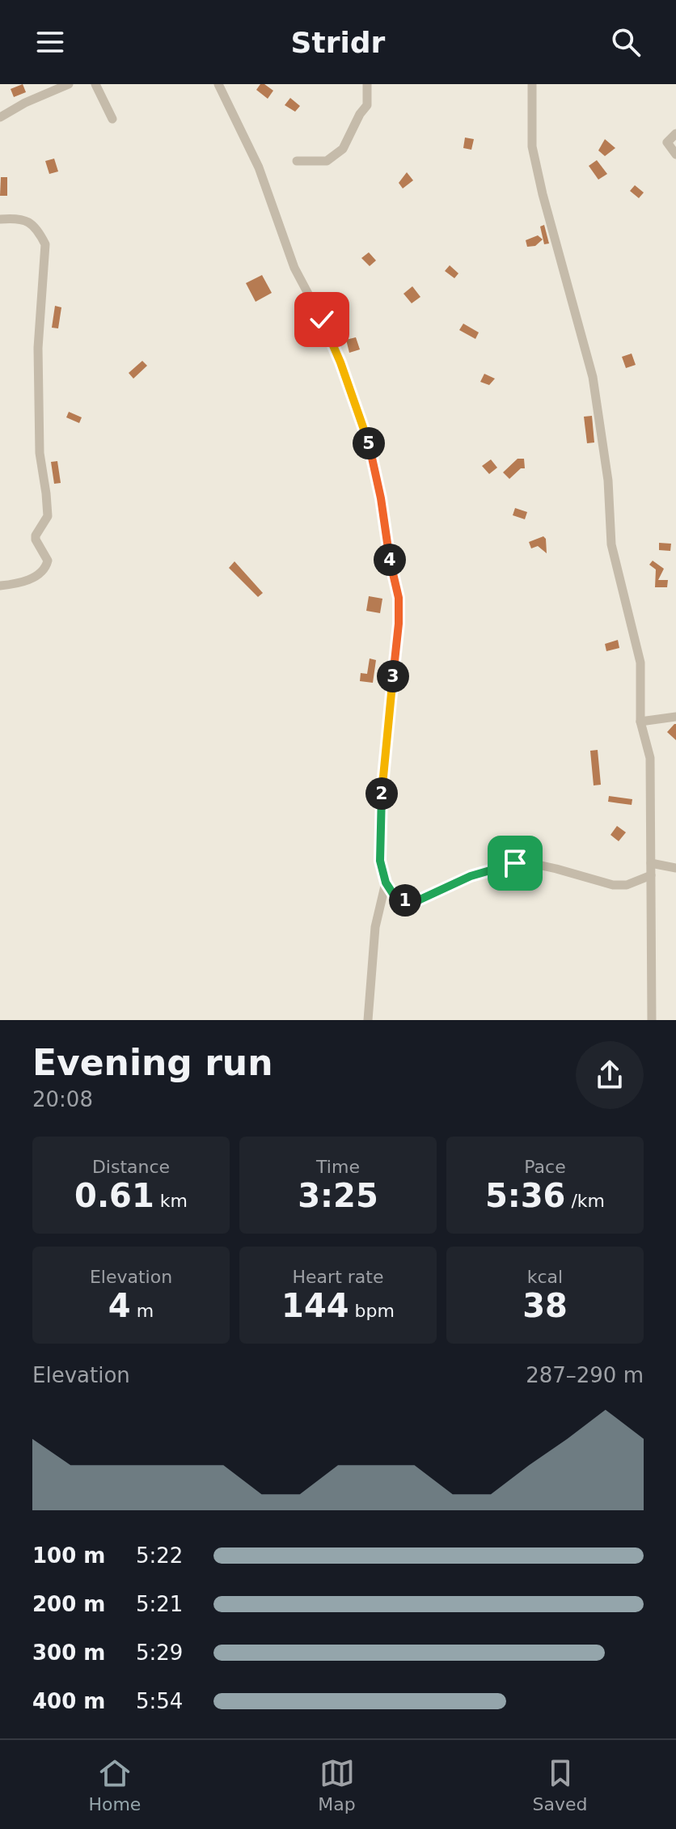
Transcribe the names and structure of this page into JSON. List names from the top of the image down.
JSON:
{
  "page": {
    "header": "Stridr",
    "pins": [
      "5",
      "4",
      "3",
      "2",
      "1"
    ],
    "heading": ["Evening run", "20:08"],
    "stats": [
      ["Distance", "0.61 km"],
      ["Time", "3:25"],
      ["Pace", "5:36 /km"],
      ["Elevation", "4 m"],
      ["Heart rate", "144 bpm"],
      ["kcal", "38"]
    ],
    "chart": ["Elevation", "287–290 m"],
    "list": [
      {
        "name": "100 m",
        "note": "5:22"
      },
      {
        "name": "200 m",
        "note": "5:21"
      },
      {
        "name": "300 m",
        "note": "5:29"
      },
      {
        "name": "400 m",
        "note": "5:54"
      }
    ],
    "tabs": ["Home", "Map", "Saved"]
  }
}
